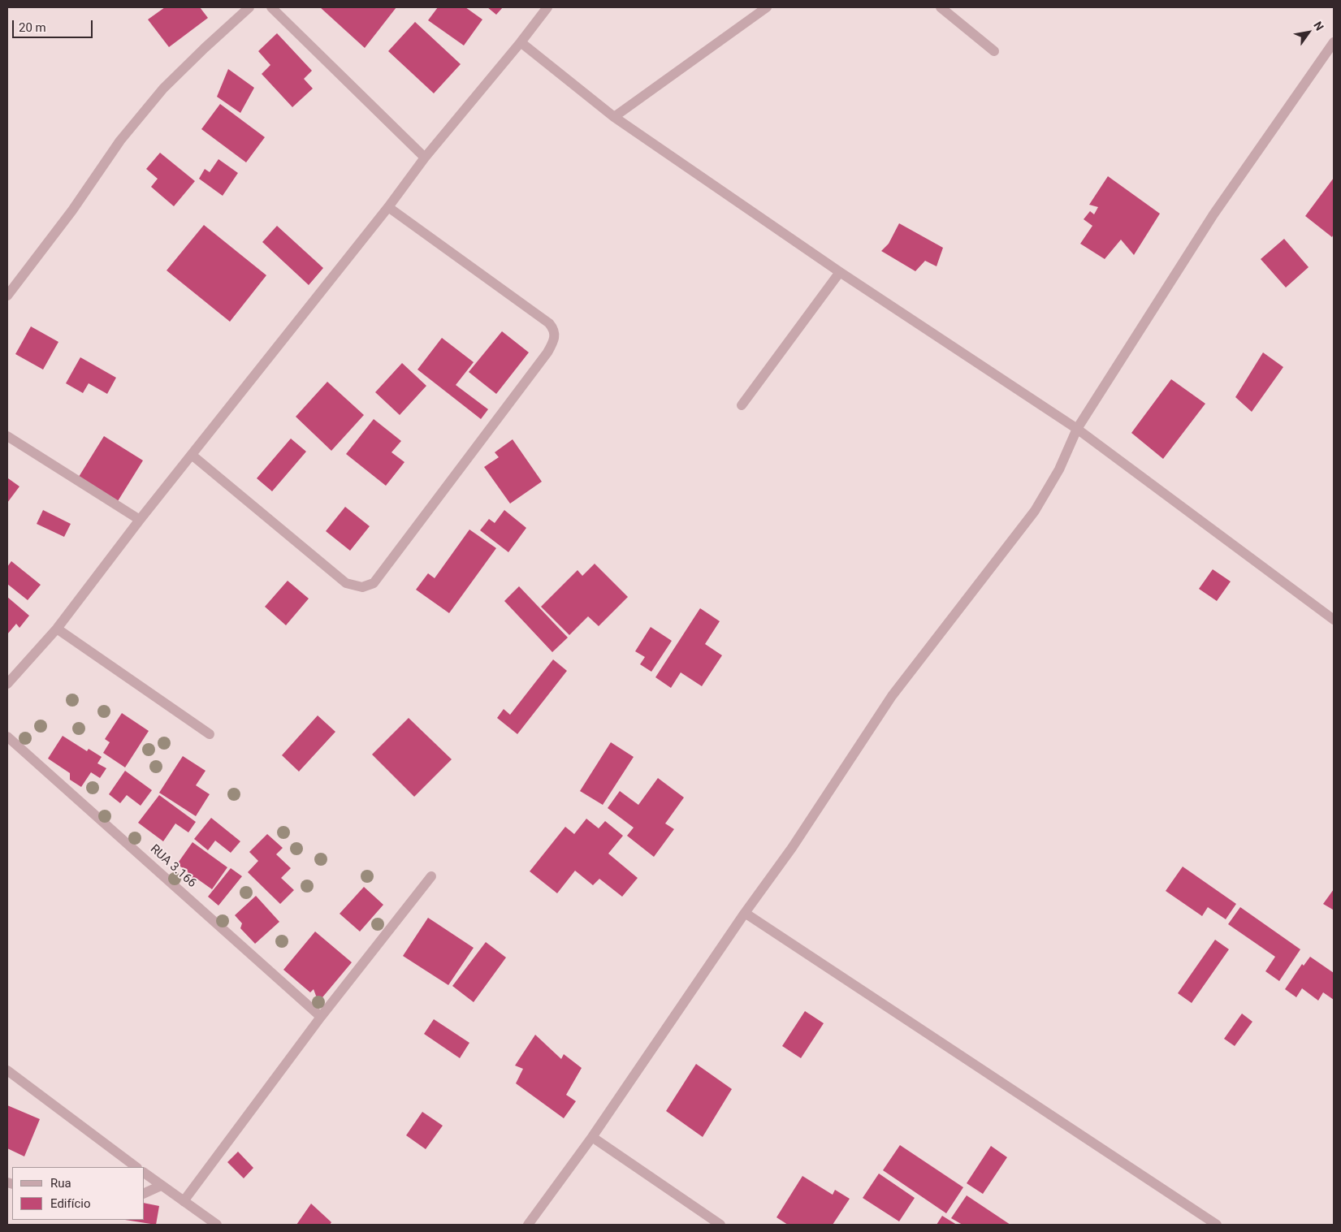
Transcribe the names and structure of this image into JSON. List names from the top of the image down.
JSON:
{
  "streets": {
    "street": ["RUA 3.166"]
  },
  "legend": ["Rua", "Edifício"],
  "scale_bar": "20 m",
  "north": "top right"
}
